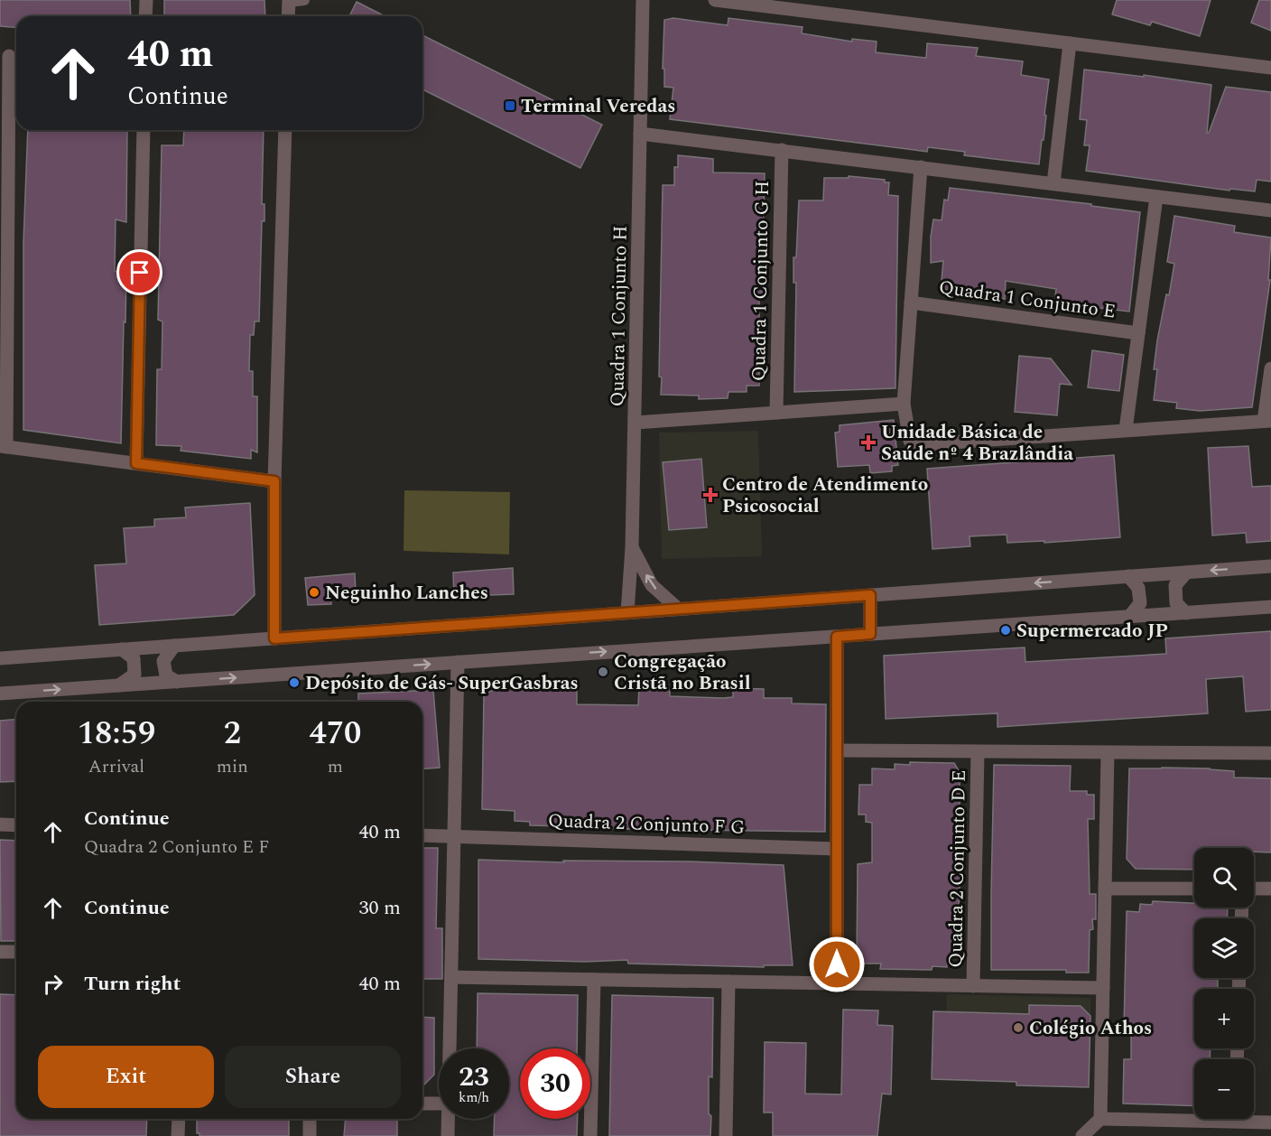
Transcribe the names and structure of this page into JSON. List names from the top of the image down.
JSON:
{
  "streets": {
    "street": [
      "Quadra 1 Conjunto G H",
      "Quadra 1 Conjunto E",
      "Quadra 1 Conjunto H",
      "Quadra 2 Conjunto F G",
      "Quadra 2 Conjunto D E"
    ]
  },
  "crossings": [
    ["Quadra 1 Conjunto G H", "Quadra 1 Conjunto H"]
  ],
  "places": {
    "transit": ["Terminal Veredas"],
    "health": ["Unidade Básica de Saúde nº 4 Brazlândia", "Centro de Atendimento Psicosocial"],
    "other": [
      "Neguinho Lanches",
      "Supermercado JP",
      "Congregação Cristã no Brasil",
      "Depósito de Gás- SuperGasbras",
      "Colégio Athos"
    ]
  },
  "page": {
    "turn": ["40 m", "Continue"],
    "eta": [
      "18:59",
      "Arrival",
      "2",
      "min",
      "470",
      "m"
    ],
    "list": [
      {
        "name": "Continue",
        "note": "Quadra 2 Conjunto E F",
        "value": "40 m"
      },
      {
        "name": "Continue",
        "value": "30 m"
      },
      {
        "name": "Turn right",
        "value": "40 m"
      }
    ],
    "map_buttons": ["+", "−"],
    "buttons": ["Exit", "Share"],
    "speed": "23 km/h",
    "limit": "30"
  }
}
